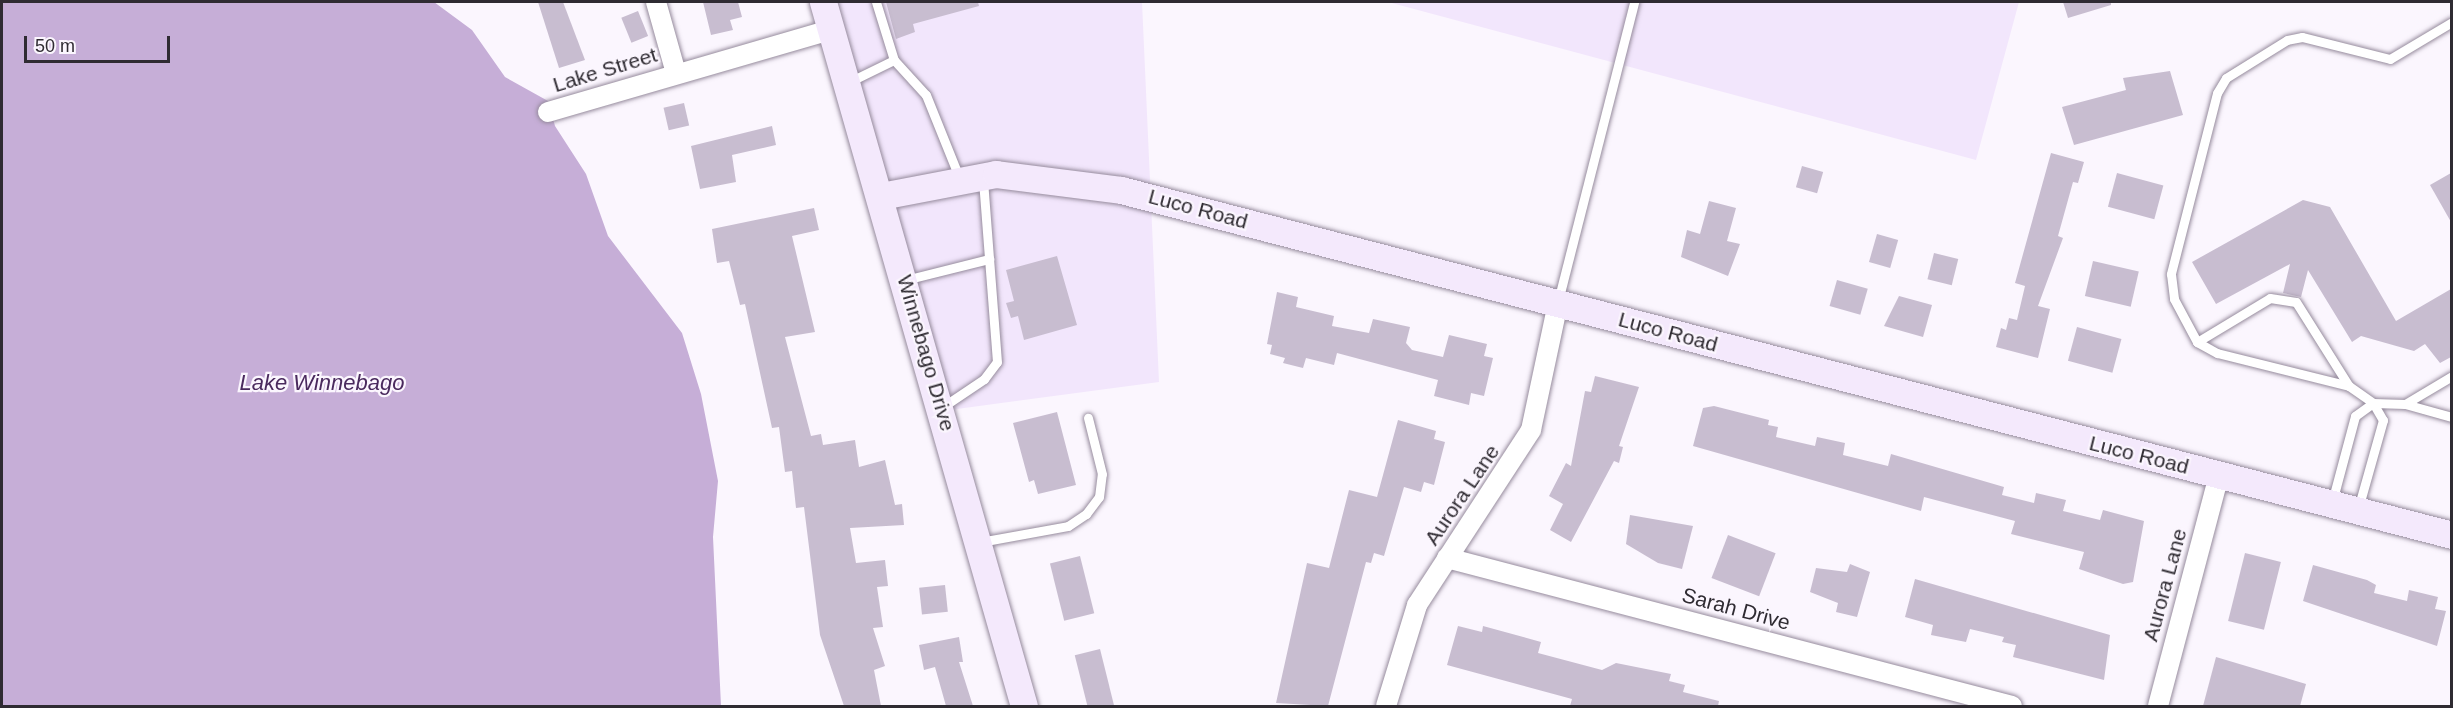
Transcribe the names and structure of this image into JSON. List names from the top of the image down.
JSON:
{
  "streets": {
    "street": [
      "Lake Street",
      "Luco Road",
      "Winnebago Drive",
      "Aurora Lane",
      "Sarah Drive"
    ]
  },
  "crossings": [
    ["Lake Street", "Winnebago Drive"],
    ["Luco Road", "Winnebago Drive"],
    ["Luco Road", "Aurora Lane"],
    ["Aurora Lane", "Sarah Drive"]
  ],
  "water": ["Lake Winnebago"],
  "scale_bar": "50 m"
}
